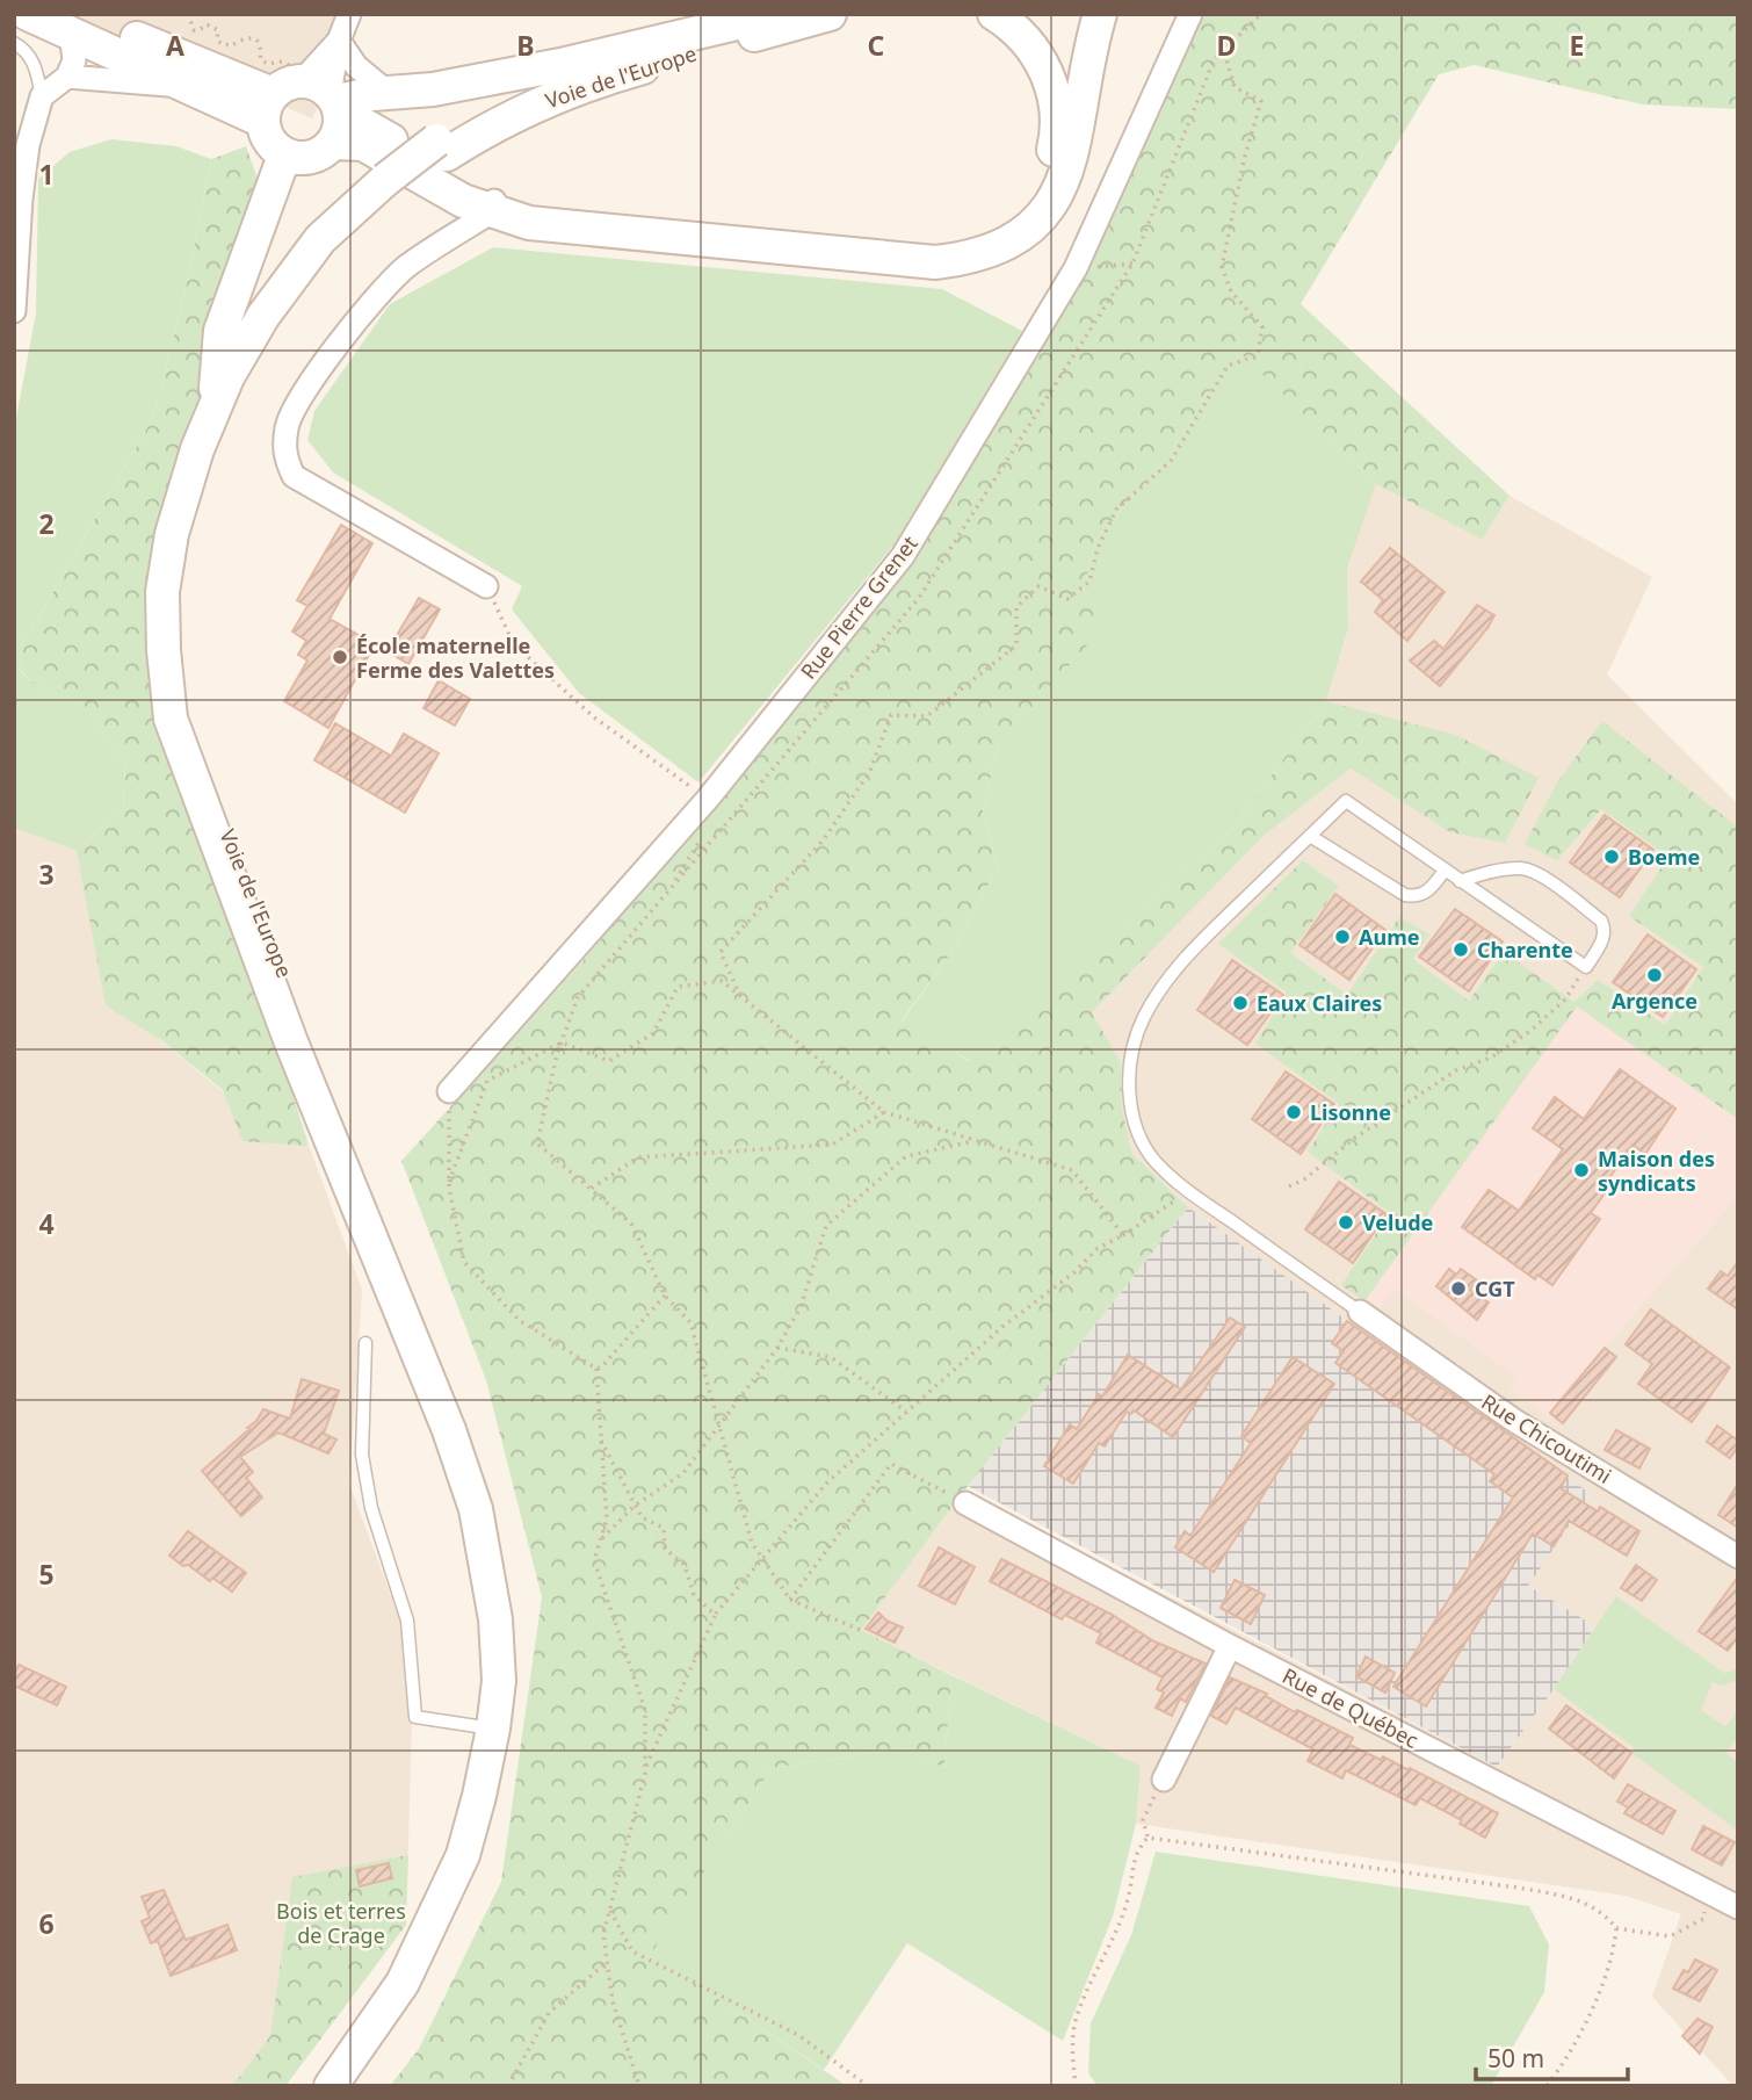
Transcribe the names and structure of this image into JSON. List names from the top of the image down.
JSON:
{
  "streets": {
    "main road": ["Voie de l'Europe"],
    "street": ["Rue Pierre Grenet", "Rue Chicoutimi", "Rue de Québec"]
  },
  "parks": ["Bois et terres de Crage"],
  "places": [
    "École maternelle Ferme des Valettes",
    "Boeme",
    "Aume",
    "Charente",
    "Argence",
    "Eaux Claires",
    "Lisonne",
    "Maison des syndicats",
    "Velude",
    "CGT"
  ],
  "scale_bar": "50 m",
  "grid": {
    "columns": [
      "A",
      "B",
      "C",
      "D",
      "E"
    ],
    "rows": [
      "1",
      "2",
      "3",
      "4",
      "5",
      "6"
    ]
  }
}
